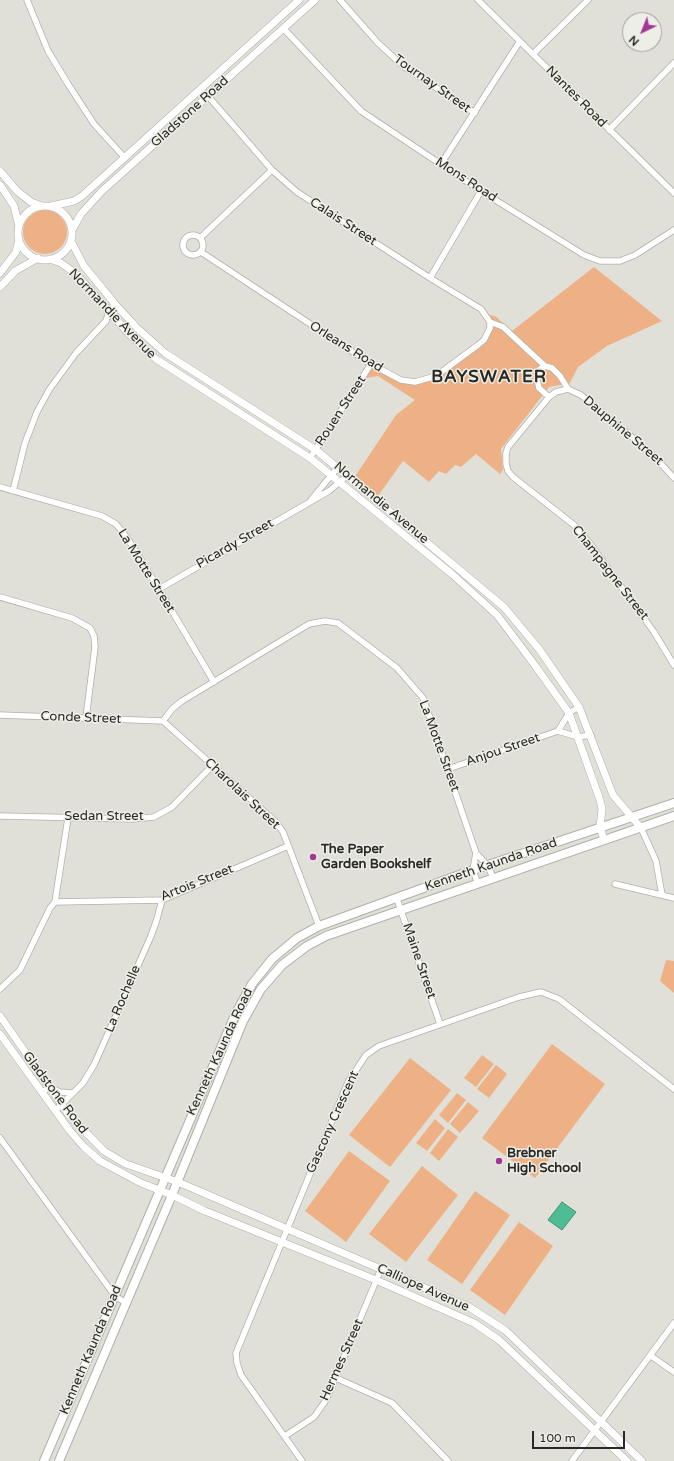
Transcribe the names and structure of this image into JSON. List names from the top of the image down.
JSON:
{
  "streets": {
    "main road": ["Kenneth Kaunda Road"],
    "street": [
      "Tournay Street",
      "Nantes Road",
      "Gladstone Road",
      "Mons Road",
      "Calais Street",
      "Normandie Avenue",
      "Orleans Road",
      "Rouen Street",
      "Dauphine Street",
      "Picardy Street",
      "La Motte Street",
      "Champagne Street",
      "Conde Street",
      "Anjou Street",
      "Charolais Street",
      "Sedan Street",
      "Artois Street",
      "Maine Street",
      "La Rochelle",
      "Gascony Crescent",
      "Calliope Avenue",
      "Hermes Street"
    ]
  },
  "crossings": [
    ["Gladstone Road", "Mons Road"],
    ["Gladstone Road", "Calais Street"],
    ["Gladstone Road", "Normandie Avenue"],
    ["Gladstone Road", "Kenneth Kaunda Road"],
    ["Gladstone Road", "La Rochelle"],
    ["Gladstone Road", "Calliope Avenue"],
    ["Calais Street", "Orleans Road"],
    ["Normandie Avenue", "Rouen Street"],
    ["Normandie Avenue", "Picardy Street"],
    ["Normandie Avenue", "Kenneth Kaunda Road"],
    ["Orleans Road", "Rouen Street"],
    ["Picardy Street", "La Motte Street"],
    ["La Motte Street", "Conde Street"],
    ["La Motte Street", "Anjou Street"],
    ["La Motte Street", "Charolais Street"],
    ["La Motte Street", "Kenneth Kaunda Road"],
    ["Conde Street", "Charolais Street"],
    ["Charolais Street", "Sedan Street"],
    ["Charolais Street", "Kenneth Kaunda Road"],
    ["Charolais Street", "Artois Street"],
    ["Kenneth Kaunda Road", "Maine Street"],
    ["Kenneth Kaunda Road", "Calliope Avenue"],
    ["Artois Street", "La Rochelle"],
    ["Maine Street", "Gascony Crescent"],
    ["Gascony Crescent", "Calliope Avenue"],
    ["Gascony Crescent", "Hermes Street"],
    ["Calliope Avenue", "Hermes Street"]
  ],
  "districts": ["BAYSWATER"],
  "places": ["The Paper Garden Bookshelf", "Brebner High School"],
  "scale_bar": "100 m",
  "north": "bottom left"
}
